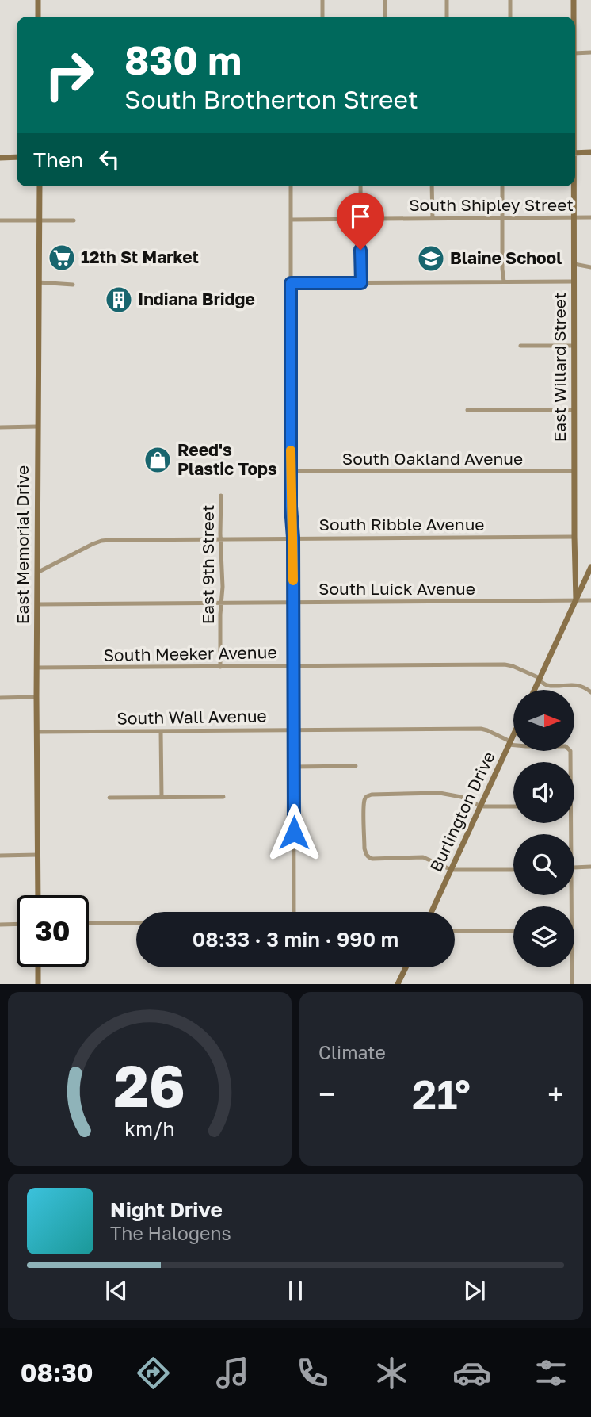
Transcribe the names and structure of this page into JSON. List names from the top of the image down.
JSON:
{
  "streets": {
    "street": [
      "South Shipley Street",
      "East Willard Street",
      "South Oakland Avenue",
      "South Ribble Avenue",
      "East Memorial Drive",
      "East 9th Street",
      "South Luick Avenue",
      "South Meeker Avenue",
      "South Wall Avenue",
      "Burlington Drive"
    ]
  },
  "crossings": [
    ["South Shipley Street", "East Willard Street"],
    ["East Willard Street", "South Oakland Avenue"],
    ["East Willard Street", "South Ribble Avenue"],
    ["East Willard Street", "South Luick Avenue"],
    ["South Ribble Avenue", "East Memorial Drive"],
    ["South Ribble Avenue", "East 9th Street"],
    ["East Memorial Drive", "South Luick Avenue"],
    ["East Memorial Drive", "South Meeker Avenue"],
    ["East Memorial Drive", "South Wall Avenue"],
    ["East 9th Street", "South Luick Avenue"],
    ["East 9th Street", "South Meeker Avenue"],
    ["South Wall Avenue", "Burlington Drive"]
  ],
  "places": {
    "supermarket": ["12th St Market"],
    "school or university": ["Blaine School"],
    "building": ["Indiana Bridge"],
    "shop": ["Reed's Plastic Tops"]
  },
  "north": "right",
  "page": {
    "turn": ["830 m", "South Brotherton Street"],
    "then": "Then",
    "limit": "30",
    "trip": "08:33 · 3 min · 990 m",
    "tile": "Climate",
    "heat": ["−", "21°", "+"],
    "song": ["Night Drive", "The Halogens"],
    "tabs": "08:30",
    "gauge": ["26", "km/h"]
  }
}
